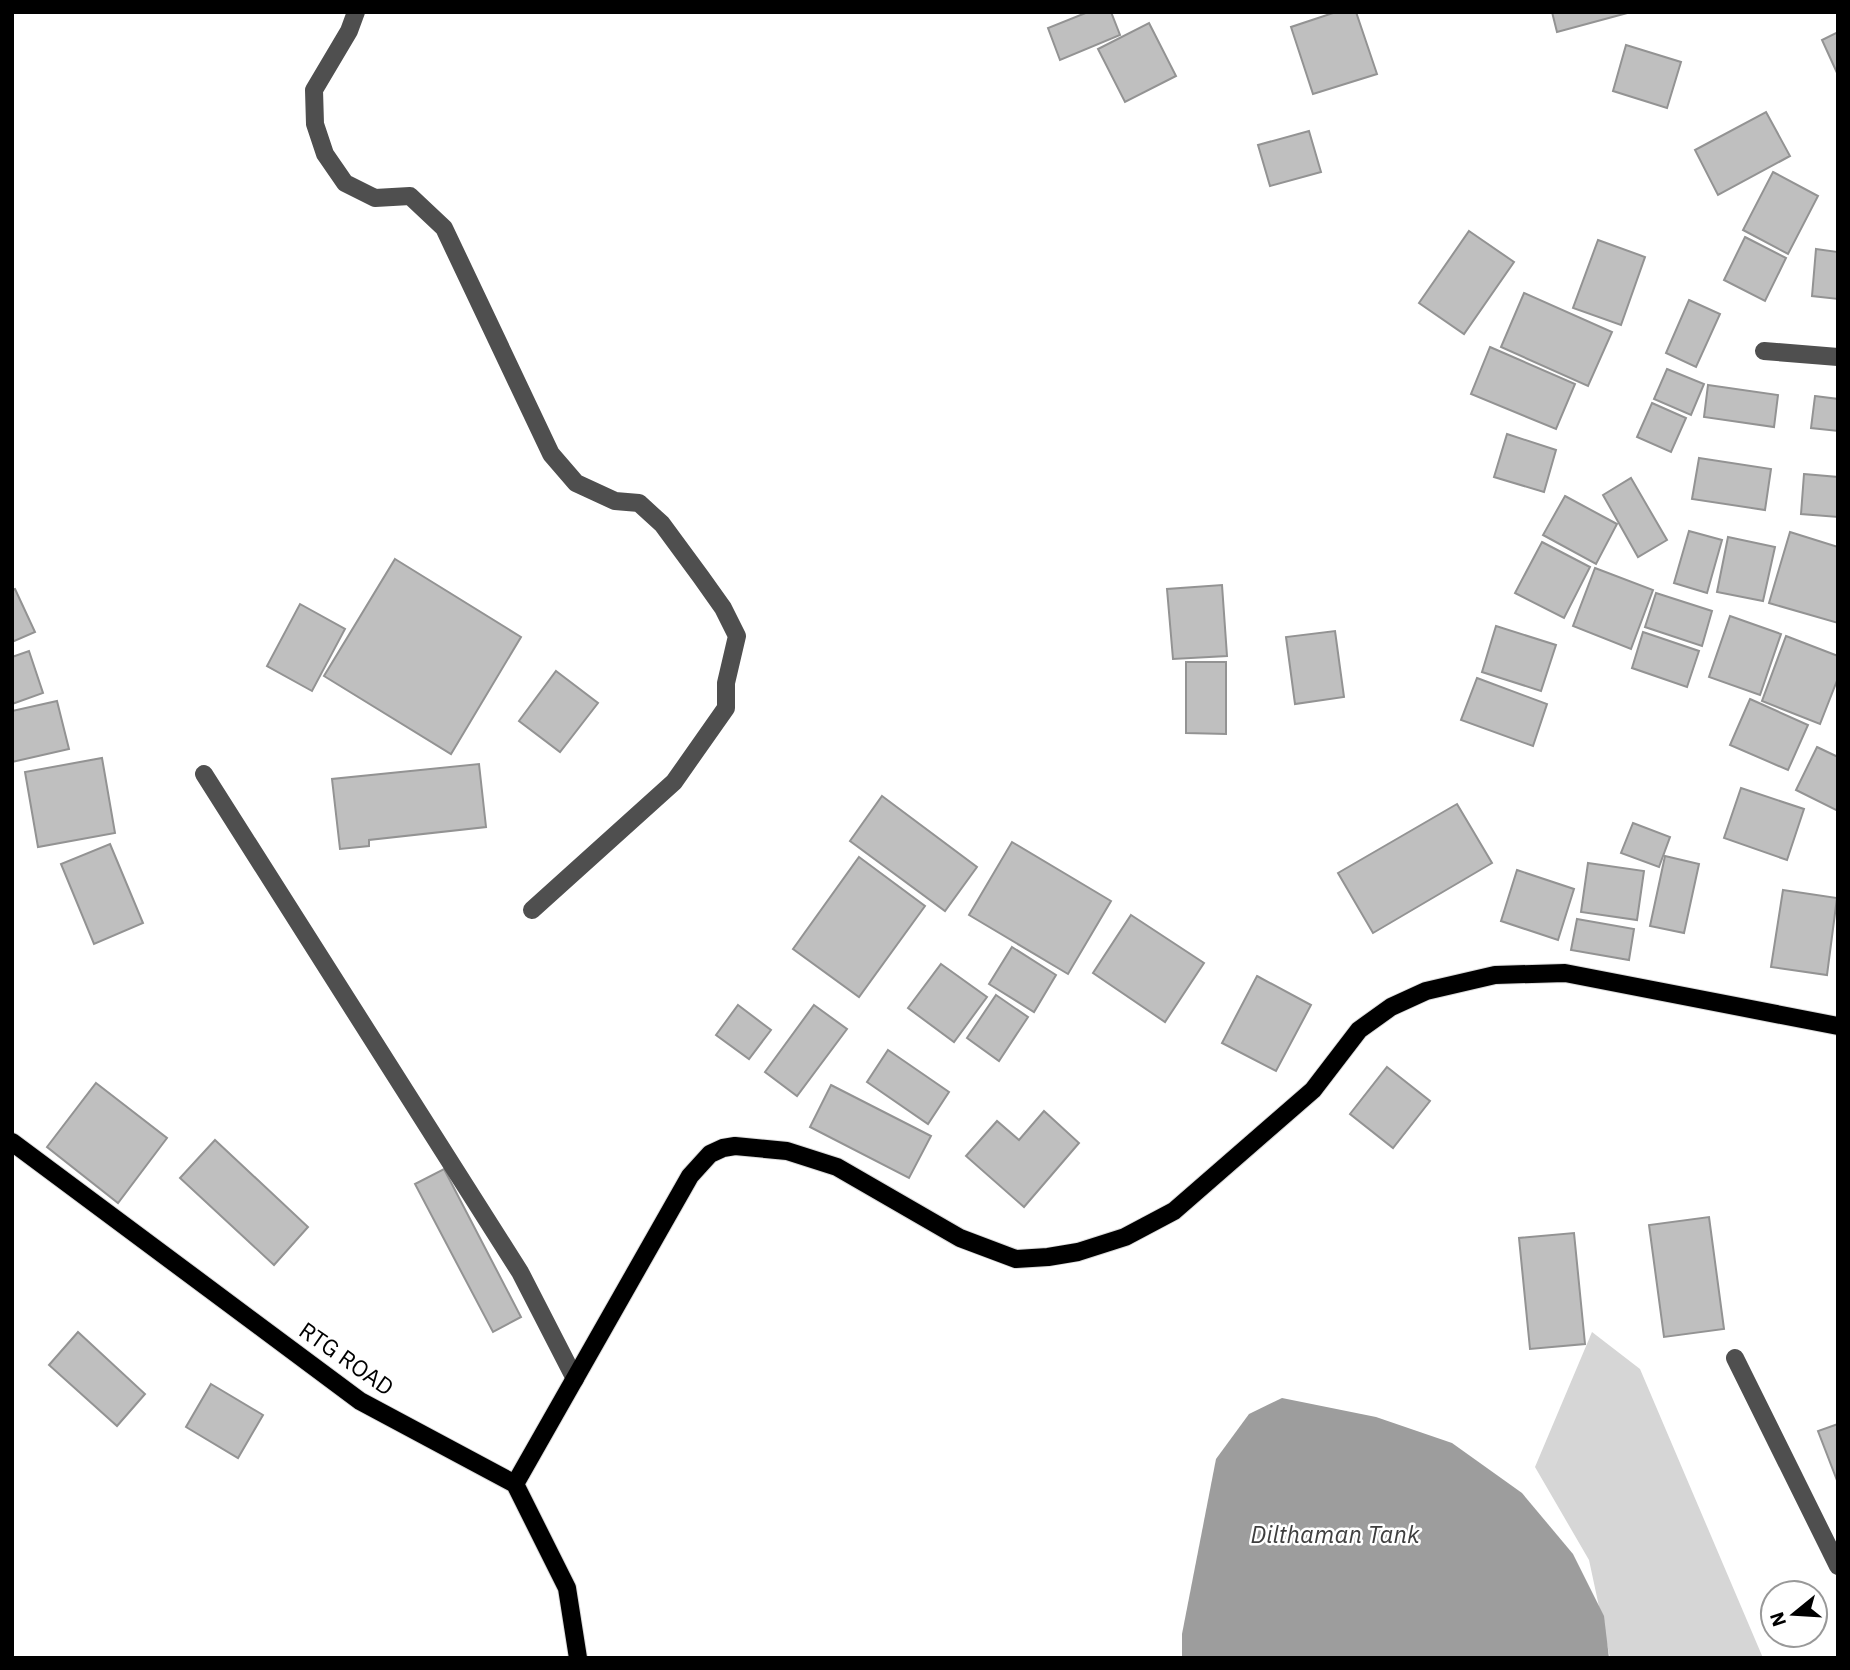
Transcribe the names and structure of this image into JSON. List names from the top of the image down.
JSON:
{
  "streets": {
    "main road": ["RTG ROAD"]
  },
  "water": ["Dilthaman Tank"],
  "north": "left"
}
